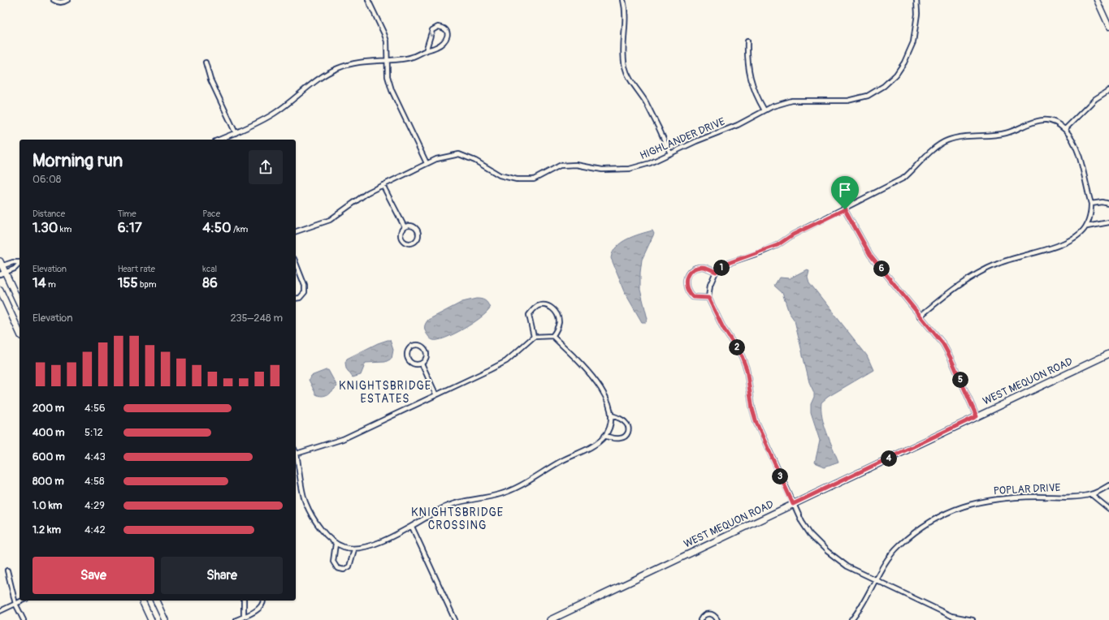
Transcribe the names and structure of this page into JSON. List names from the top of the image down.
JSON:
{
  "streets": {
    "main road": ["WEST MEQUON ROAD"],
    "street": ["HIGHLANDER DRIVE", "POPLAR DRIVE"]
  },
  "districts": ["KNIGHTSBRIDGE ESTATES", "KNIGHTSBRIDGE CROSSING"],
  "page": {
    "heading": ["Morning run", "06:08"],
    "stats": [
      ["Distance", "1.30 km"],
      ["Time", "6:17"],
      ["Pace", "4:50 /km"],
      ["Elevation", "14 m"],
      ["Heart rate", "155 bpm"],
      ["kcal", "86"]
    ],
    "pins": [
      "1",
      "6",
      "2",
      "5",
      "4",
      "3"
    ],
    "chart": ["Elevation", "235–248 m"],
    "list": [
      {
        "name": "200 m",
        "note": "4:56"
      },
      {
        "name": "400 m",
        "note": "5:12"
      },
      {
        "name": "600 m",
        "note": "4:43"
      },
      {
        "name": "800 m",
        "note": "4:58"
      },
      {
        "name": "1.0 km",
        "note": "4:29"
      },
      {
        "name": "1.2 km",
        "note": "4:42"
      }
    ],
    "buttons": ["Save", "Share"]
  }
}
